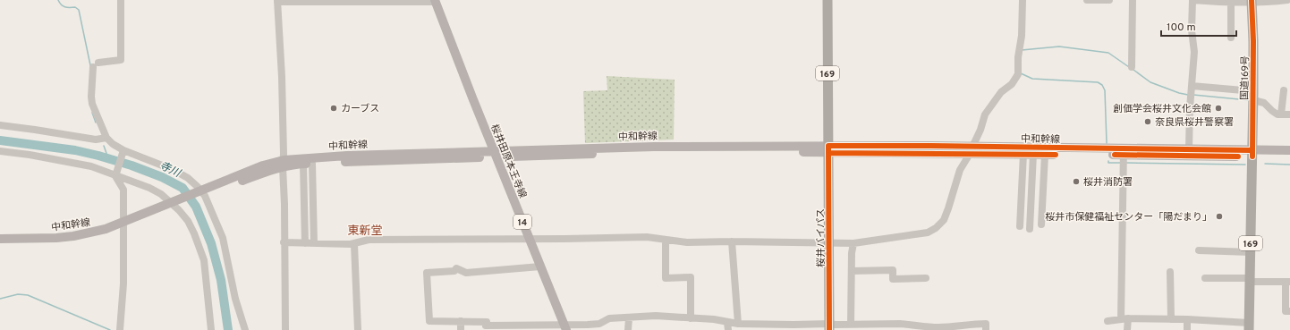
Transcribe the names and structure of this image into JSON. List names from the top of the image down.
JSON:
{
  "streets": {
    "highway": ["169", "国道169号", "桜井バイパス"],
    "main road": ["中和幹線", "桜井田原本王寺線", "14"]
  },
  "crossings": [
    ["国道169号", "中和幹線"],
    ["中和幹線", "桜井田原本王寺線"],
    ["中和幹線", "桜井バイパス"]
  ],
  "districts": ["東新堂"],
  "water": ["寺川"],
  "places": [
    "カーブス",
    "創価学会桜井文化会館",
    "奈良県桜井警察署",
    "桜井消防署",
    "桜井市保健福祉センター「陽だまり」"
  ],
  "scale_bar": "100 m"
}
